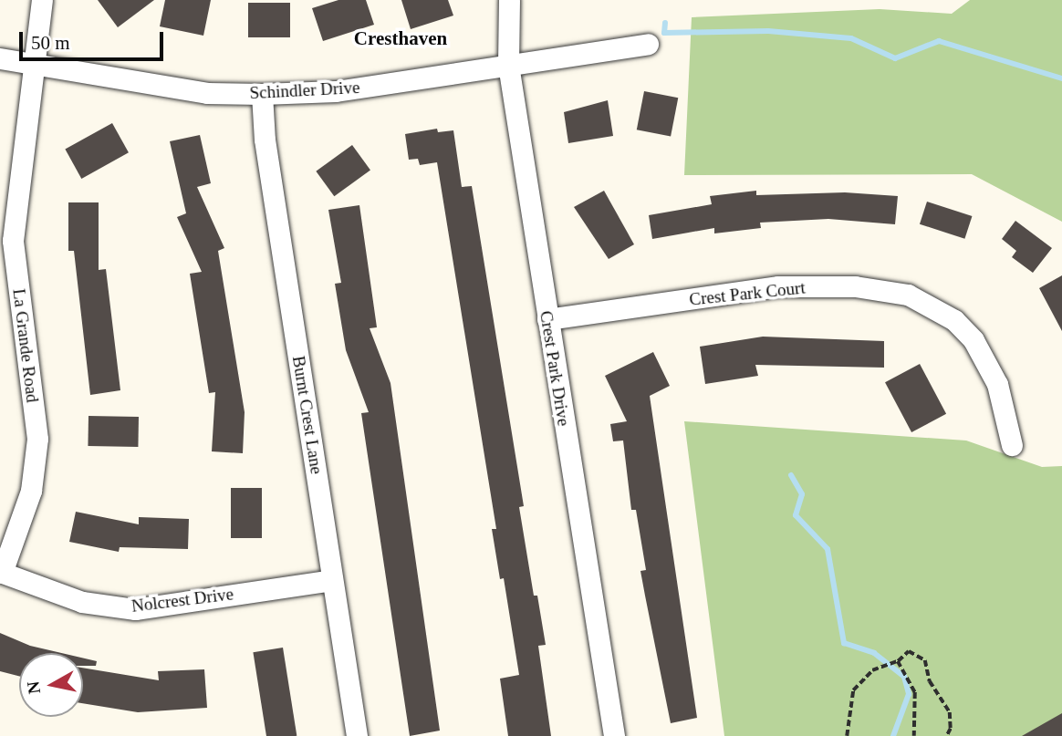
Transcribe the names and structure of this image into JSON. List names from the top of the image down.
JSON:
{
  "streets": {
    "street": [
      "Schindler Drive",
      "Crest Park Court",
      "La Grande Road",
      "Crest Park Drive",
      "Burnt Crest Lane",
      "Nolcrest Drive"
    ]
  },
  "crossings": [
    ["Schindler Drive", "La Grande Road"],
    ["Schindler Drive", "Crest Park Drive"],
    ["Schindler Drive", "Burnt Crest Lane"],
    ["Crest Park Court", "Crest Park Drive"],
    ["La Grande Road", "Nolcrest Drive"],
    ["Burnt Crest Lane", "Nolcrest Drive"]
  ],
  "districts": ["Cresthaven"],
  "scale_bar": "50 m",
  "north": "left"
}
